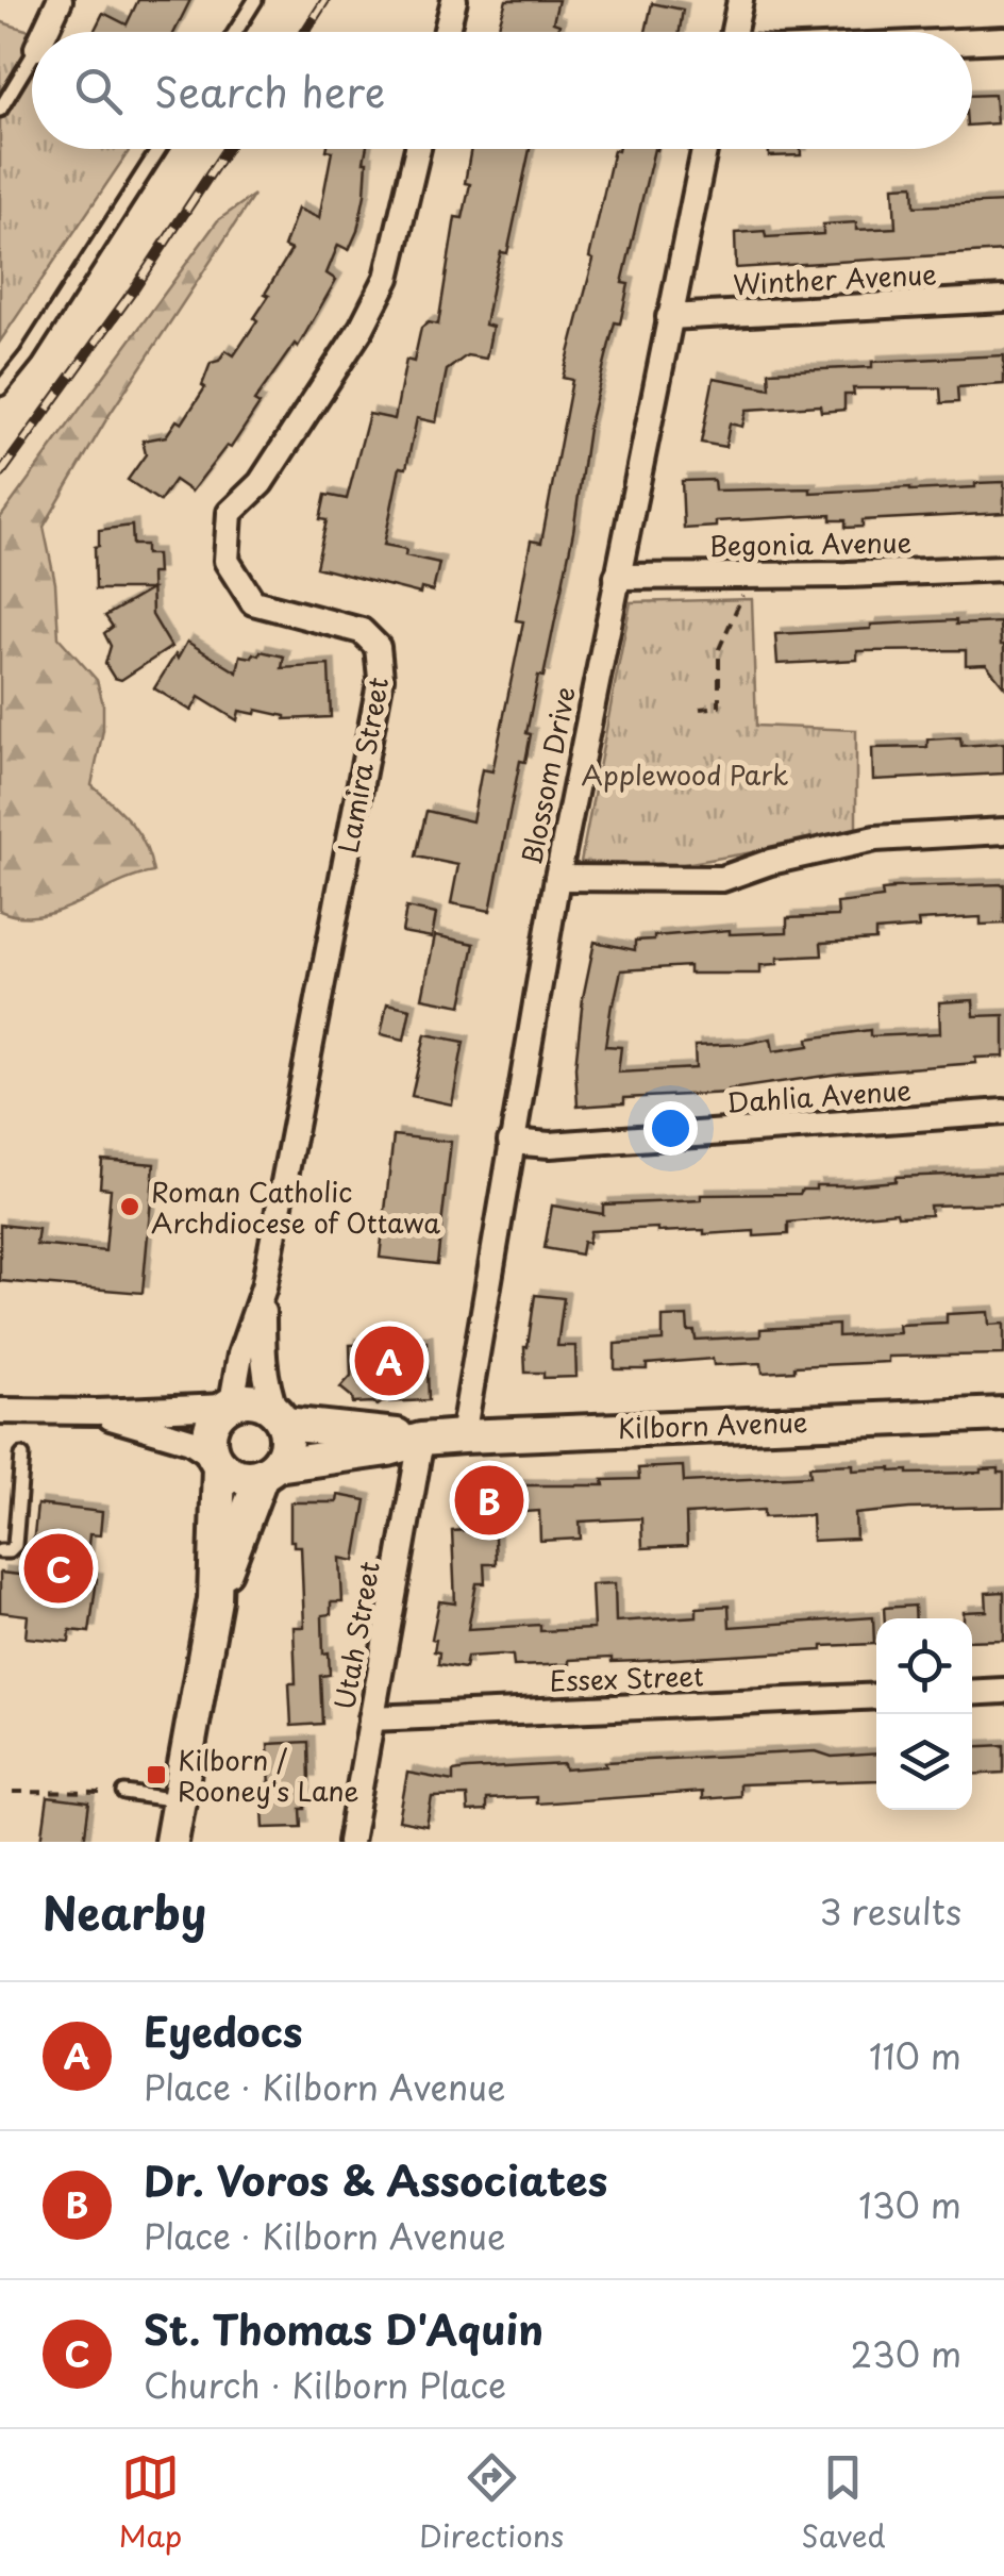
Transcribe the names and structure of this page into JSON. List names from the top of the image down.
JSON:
{
  "streets": {
    "street": [
      "Winther Avenue",
      "Begonia Avenue",
      "Lamira Street",
      "Blossom Drive",
      "Dahlia Avenue",
      "Kilborn Avenue",
      "Utah Street",
      "Essex Street"
    ]
  },
  "crossings": [
    ["Winther Avenue", "Blossom Drive"],
    ["Begonia Avenue", "Blossom Drive"],
    ["Lamira Street", "Kilborn Avenue"],
    ["Blossom Drive", "Dahlia Avenue"],
    ["Blossom Drive", "Kilborn Avenue"],
    ["Kilborn Avenue", "Utah Street"],
    ["Utah Street", "Essex Street"]
  ],
  "parks": ["Applewood Park"],
  "places": {
    "other": ["Roman Catholic Archdiocese of Ottawa"],
    "transit": ["Kilborn / Rooney's Lane"]
  },
  "page": {
    "search": "Search here",
    "pins": ["A", "B", "C"],
    "heading": ["Nearby", "3 results"],
    "list": [
      {
        "mark": "A",
        "name": "Eyedocs",
        "note": "Place · Kilborn Avenue",
        "value": "110 m"
      },
      {
        "mark": "B",
        "name": "Dr. Voros & Associates",
        "note": "Place · Kilborn Avenue",
        "value": "130 m"
      },
      {
        "mark": "C",
        "name": "St. Thomas D'Aquin",
        "note": "Church · Kilborn Place",
        "value": "230 m"
      }
    ],
    "nav": ["Map", "Directions", "Saved"]
  }
}
